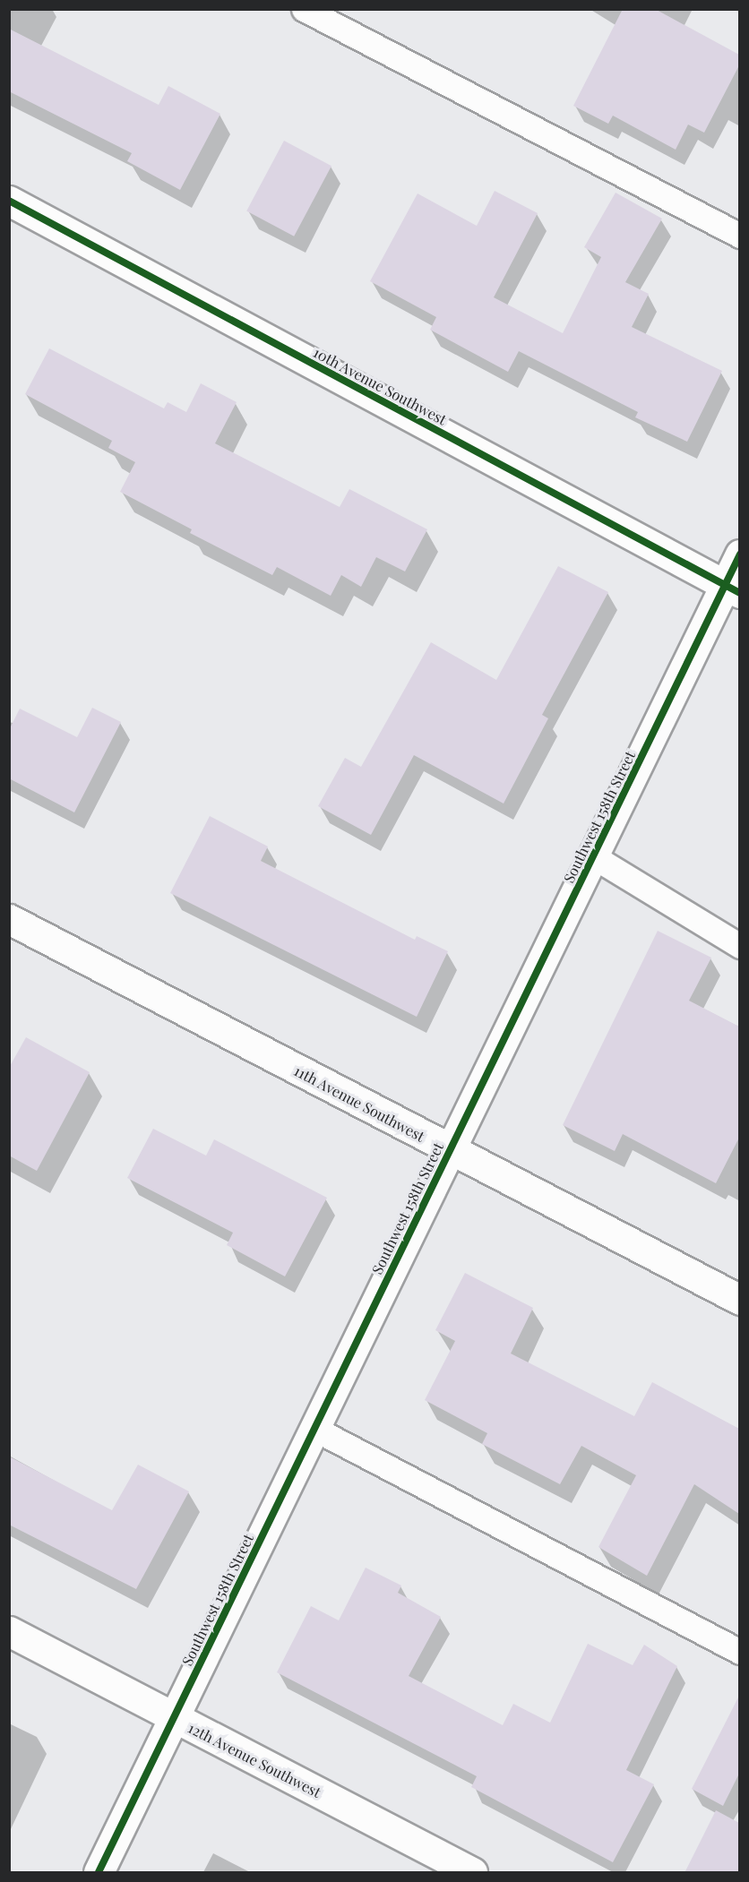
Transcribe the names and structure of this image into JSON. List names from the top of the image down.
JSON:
{
  "streets": {
    "street": [
      "10th Avenue Southwest",
      "Southwest 158th Street",
      "11th Avenue Southwest",
      "12th Avenue Southwest"
    ]
  },
  "crossings": [
    ["10th Avenue Southwest", "Southwest 158th Street"],
    ["Southwest 158th Street", "11th Avenue Southwest"],
    ["Southwest 158th Street", "12th Avenue Southwest"]
  ]
}
